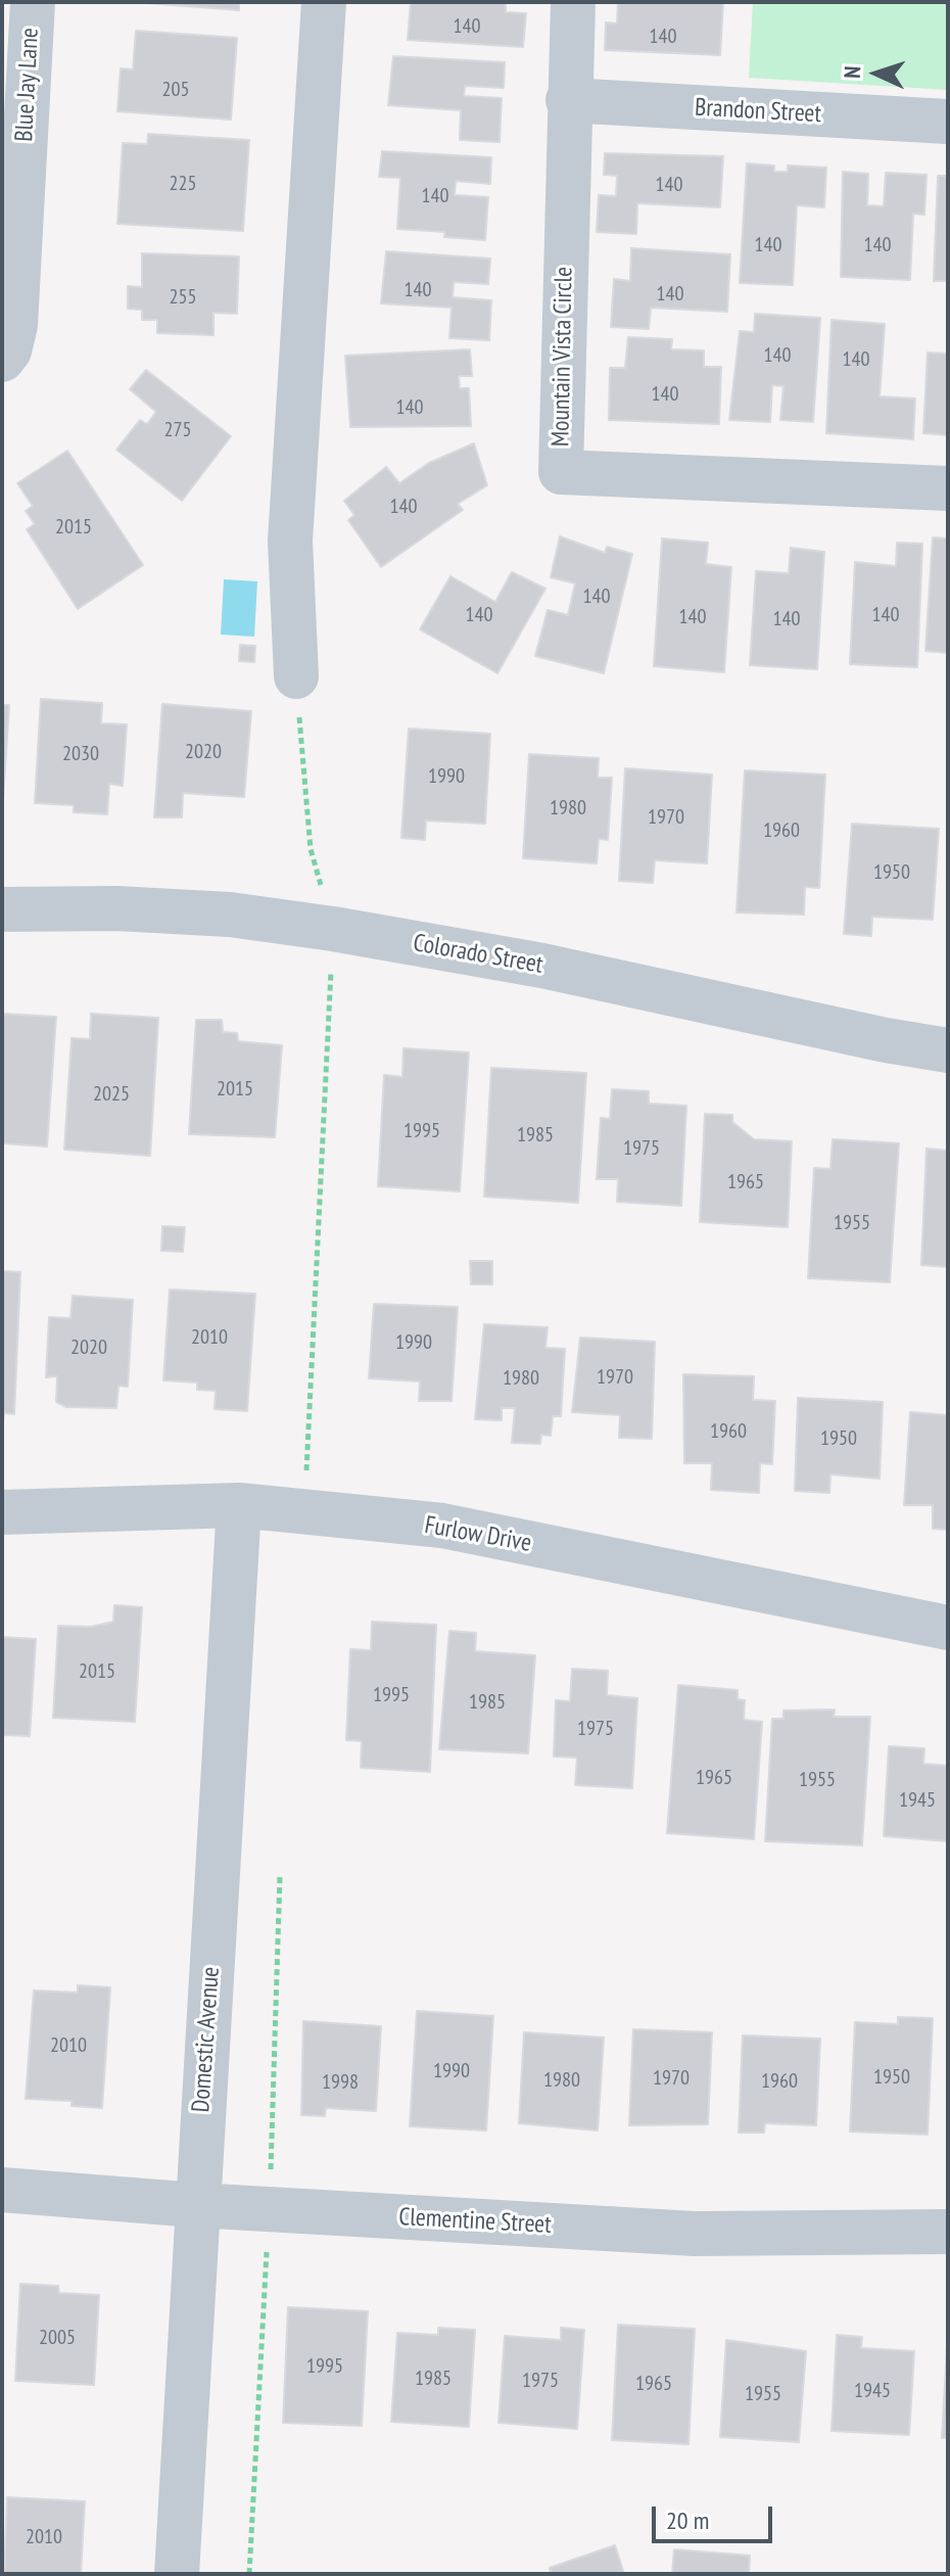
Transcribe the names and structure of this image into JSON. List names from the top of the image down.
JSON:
{
  "streets": {
    "street": [
      "Blue Jay Lane",
      "Brandon Street",
      "Mountain Vista Circle",
      "Colorado Street",
      "Furlow Drive",
      "Domestic Avenue",
      "Clementine Street"
    ]
  },
  "crossings": [
    ["Brandon Street", "Mountain Vista Circle"],
    ["Furlow Drive", "Domestic Avenue"],
    ["Domestic Avenue", "Clementine Street"]
  ],
  "house_numbers": [
    "140",
    "140",
    "205",
    "225",
    "140",
    "140",
    "140",
    "140",
    "140",
    "140",
    "255",
    "140",
    "140",
    "140",
    "140",
    "275",
    "140",
    "2015",
    "140",
    "140",
    "140",
    "140",
    "140",
    "2020",
    "2030",
    "1990",
    "1980",
    "1970",
    "1960",
    "1950",
    "2015",
    "2025",
    "1995",
    "1985",
    "1975",
    "1965",
    "1955",
    "2010",
    "1990",
    "2020",
    "1970",
    "1980",
    "1960",
    "1950",
    "2015",
    "1995",
    "1985",
    "1975",
    "1965",
    "1955",
    "1945",
    "2010",
    "1990",
    "1950",
    "1970",
    "1980",
    "1960",
    "1998",
    "2005",
    "1995",
    "1985",
    "1975",
    "1965",
    "1945",
    "1955",
    "2010"
  ],
  "scale_bar": "20 m",
  "north": "left"
}
